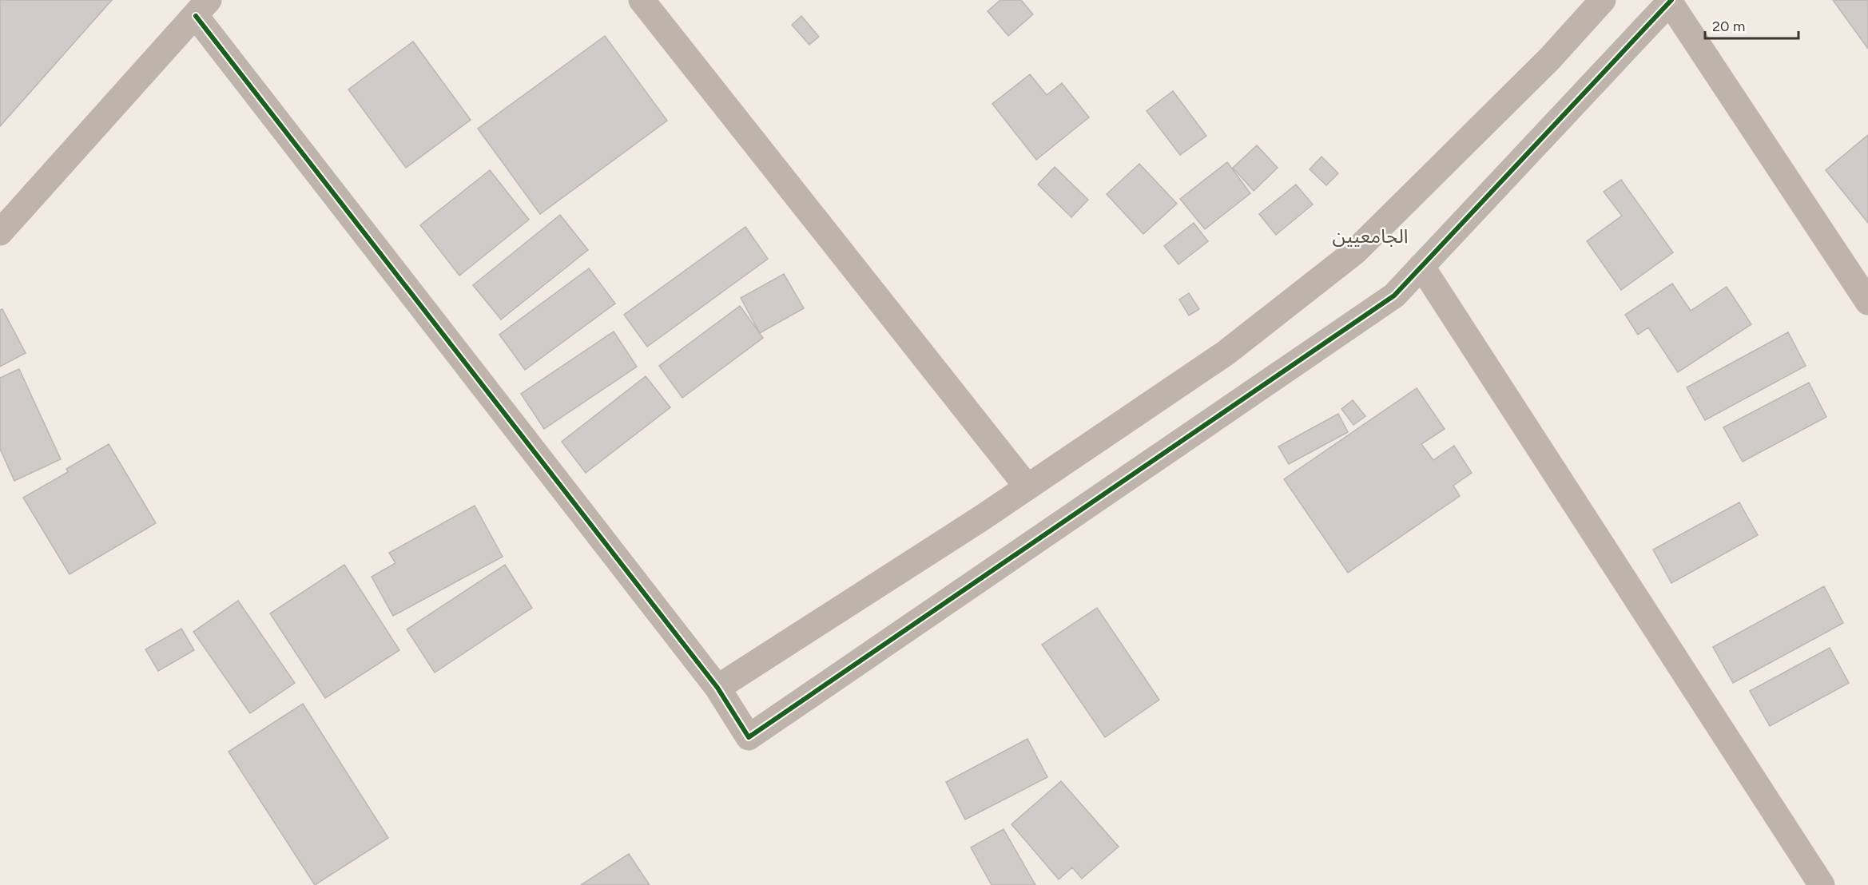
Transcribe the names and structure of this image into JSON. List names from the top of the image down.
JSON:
{
  "districts": ["الجامعيين"],
  "scale_bar": "20 m"
}
